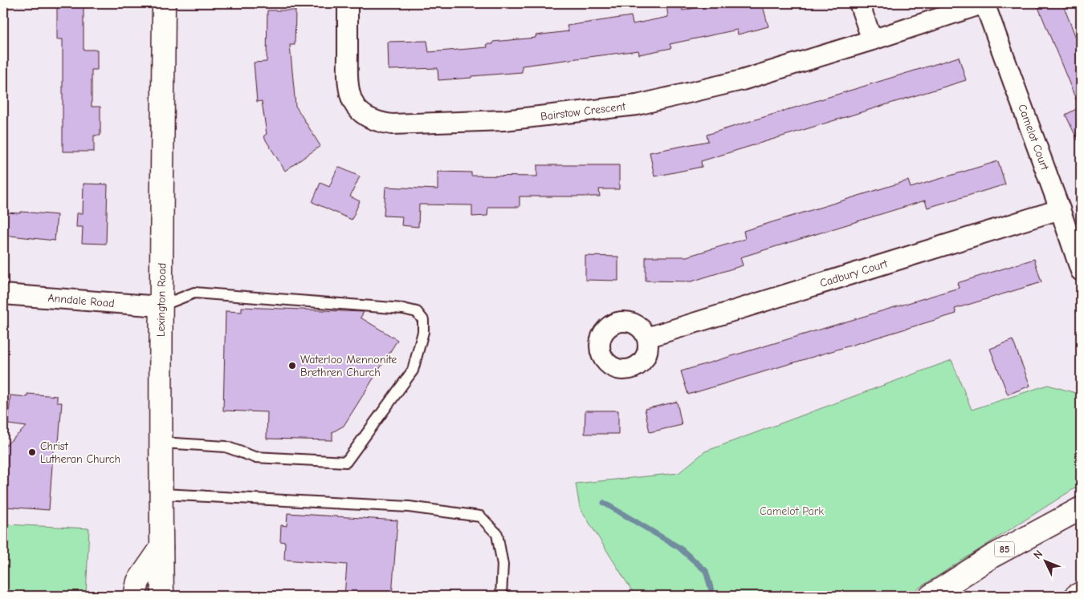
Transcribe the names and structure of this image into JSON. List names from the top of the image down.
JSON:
{
  "streets": {
    "main road": ["Lexington Road", "85"],
    "street": [
      "Bairstow Crescent",
      "Camelot Court",
      "Cadbury Court",
      "Anndale Road"
    ]
  },
  "crossings": [
    ["Bairstow Crescent", "Camelot Court"],
    ["Camelot Court", "Cadbury Court"],
    ["Lexington Road", "Anndale Road"]
  ],
  "parks": ["Camelot Park"],
  "places": ["Waterloo Mennonite Brethren Church", "Christ Lutheran Church"],
  "north": "top left"
}
